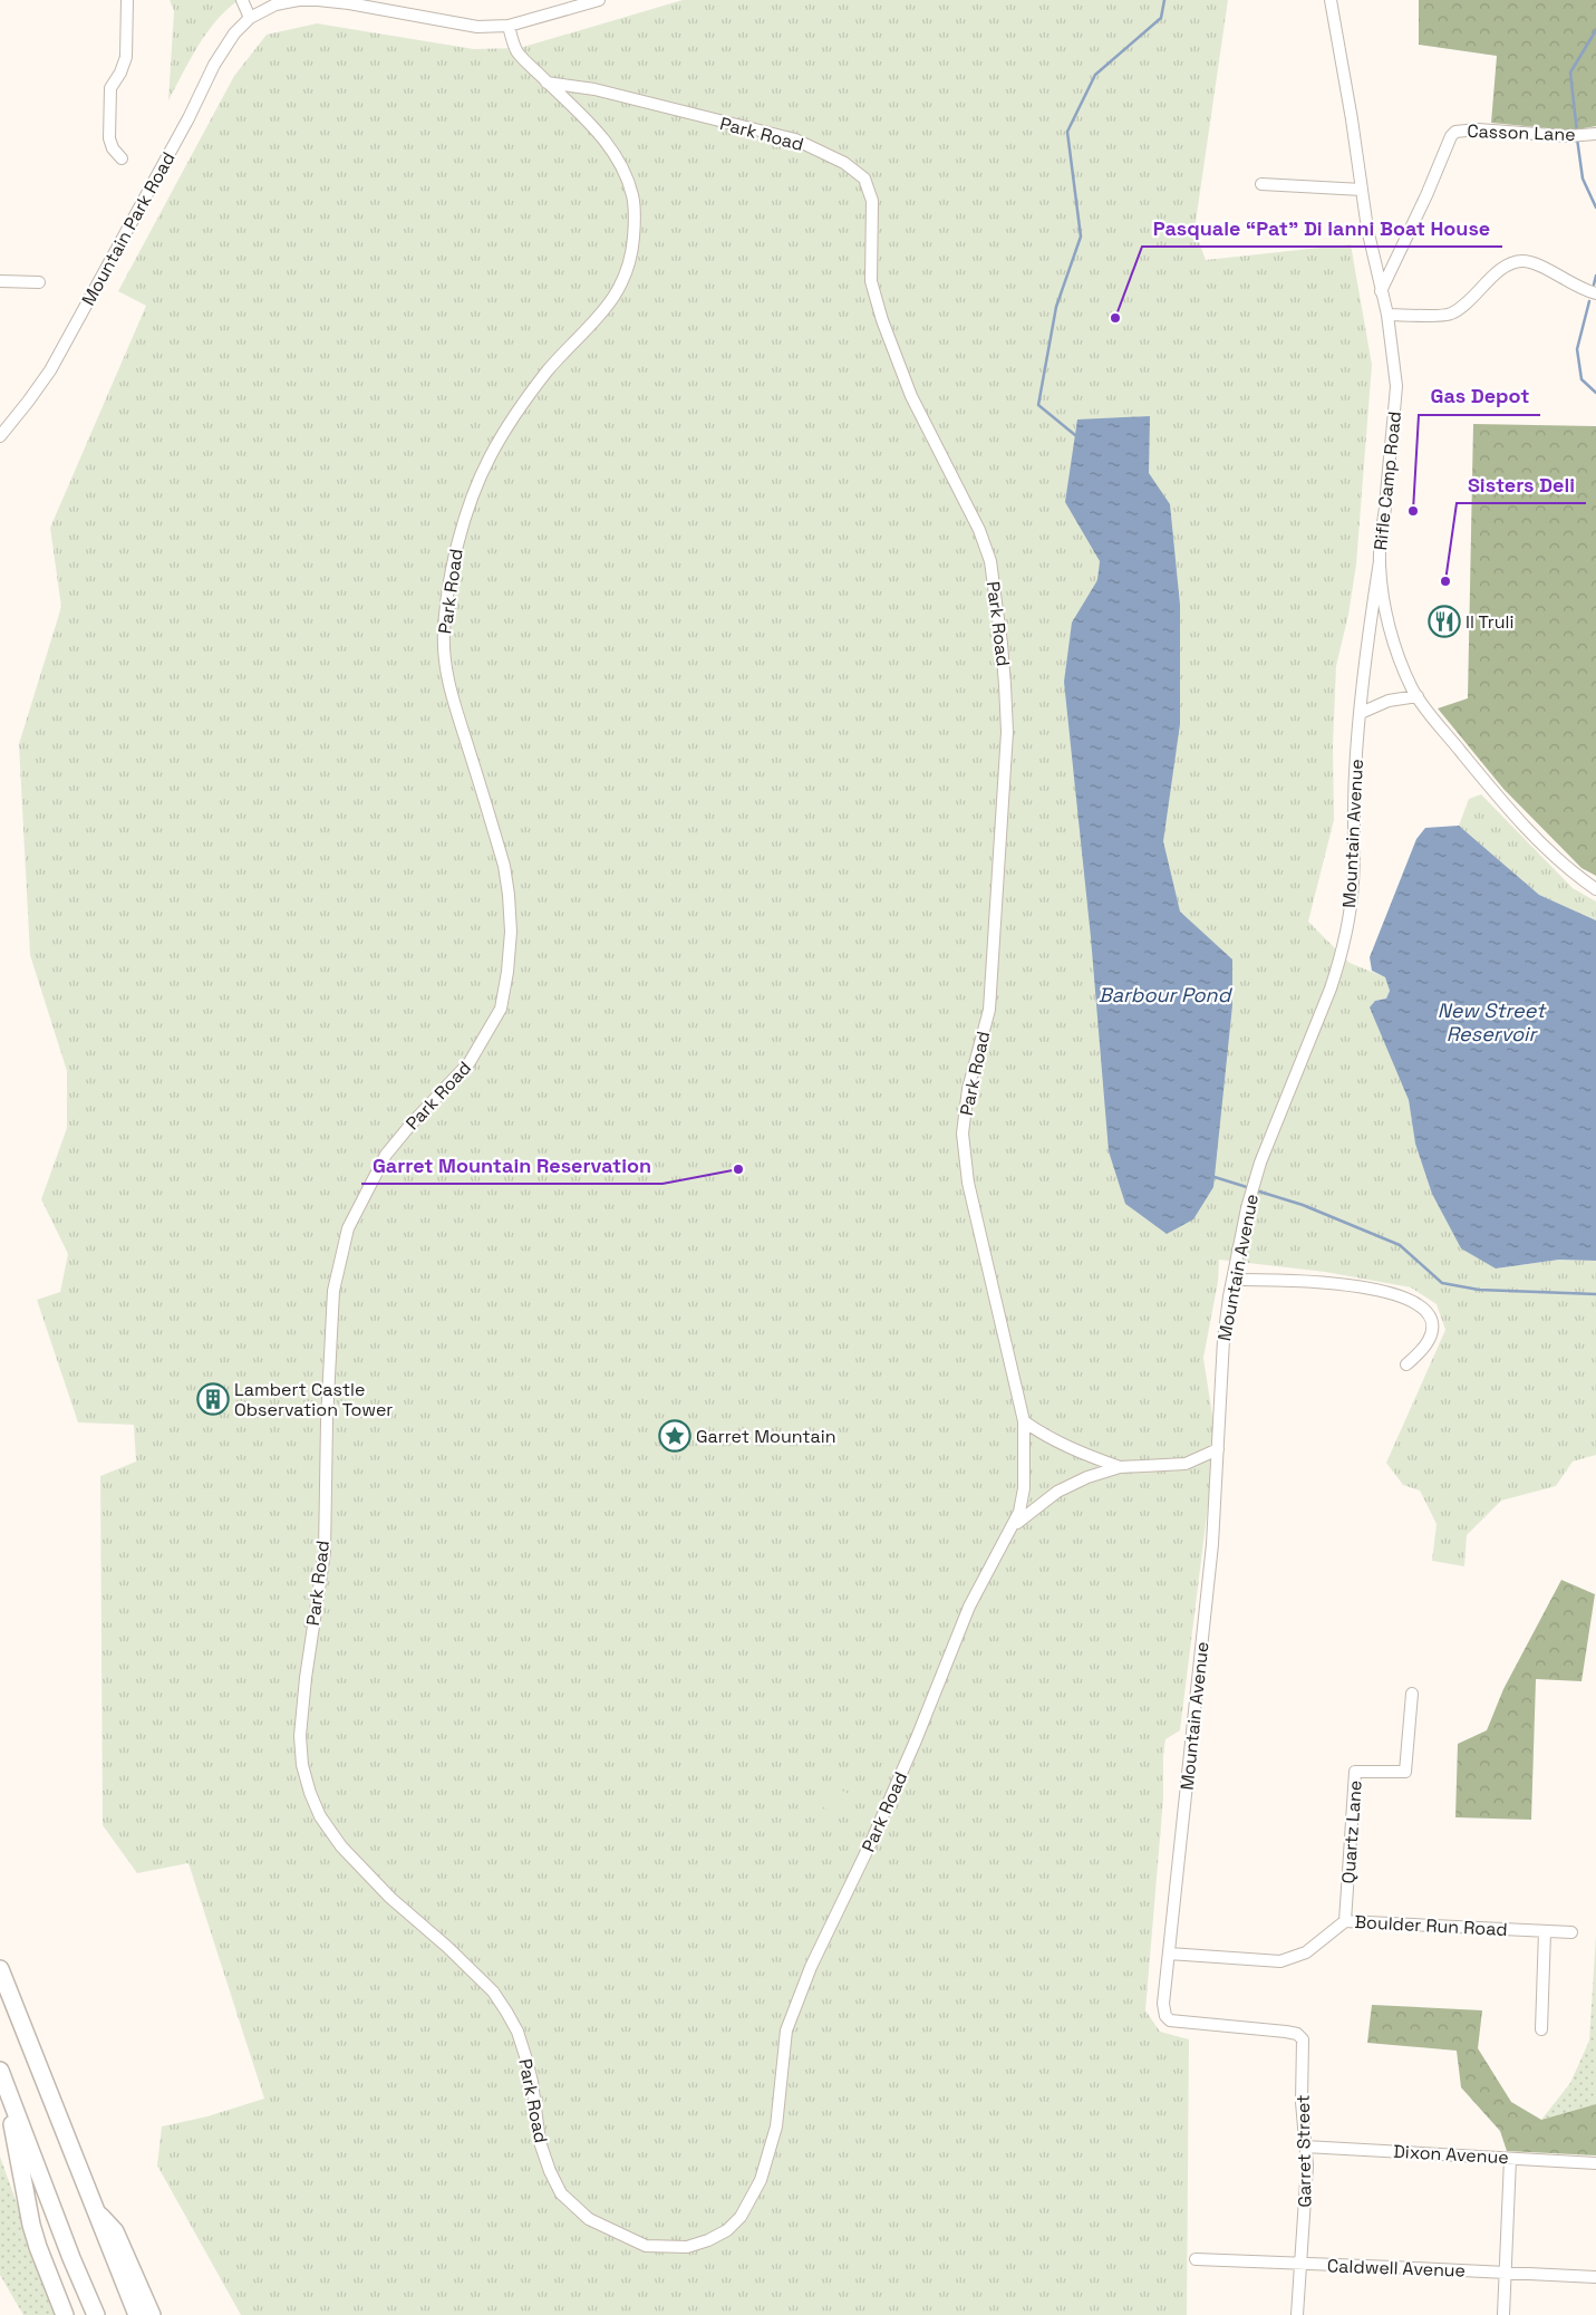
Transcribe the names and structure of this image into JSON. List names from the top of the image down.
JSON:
{
  "streets": {
    "street": [
      "Casson Lane",
      "Park Road",
      "Mountain Park Road",
      "Rifle Camp Road",
      "Mountain Avenue",
      "Quartz Lane",
      "Boulder Run Road",
      "Garret Street",
      "Dixon Avenue",
      "Caldwell Avenue"
    ]
  },
  "crossings": [
    ["Casson Lane", "Rifle Camp Road"],
    ["Park Road", "Mountain Avenue"],
    ["Rifle Camp Road", "Mountain Avenue"],
    ["Mountain Avenue", "Boulder Run Road"],
    ["Mountain Avenue", "Garret Street"],
    ["Quartz Lane", "Boulder Run Road"],
    ["Garret Street", "Dixon Avenue"],
    ["Garret Street", "Caldwell Avenue"]
  ],
  "water": ["Barbour Pond", "New Street Reservoir"],
  "places": {
    "other": [
      "Pasquale “Pat” Di lanni Boat House",
      "Gas Depot",
      "Sisters Deli",
      "Garret Mountain Reservation"
    ],
    "restaurant": ["Il Truli"],
    "building": ["Lambert Castle Observation Tower"],
    "place": ["Garret Mountain"]
  }
}
